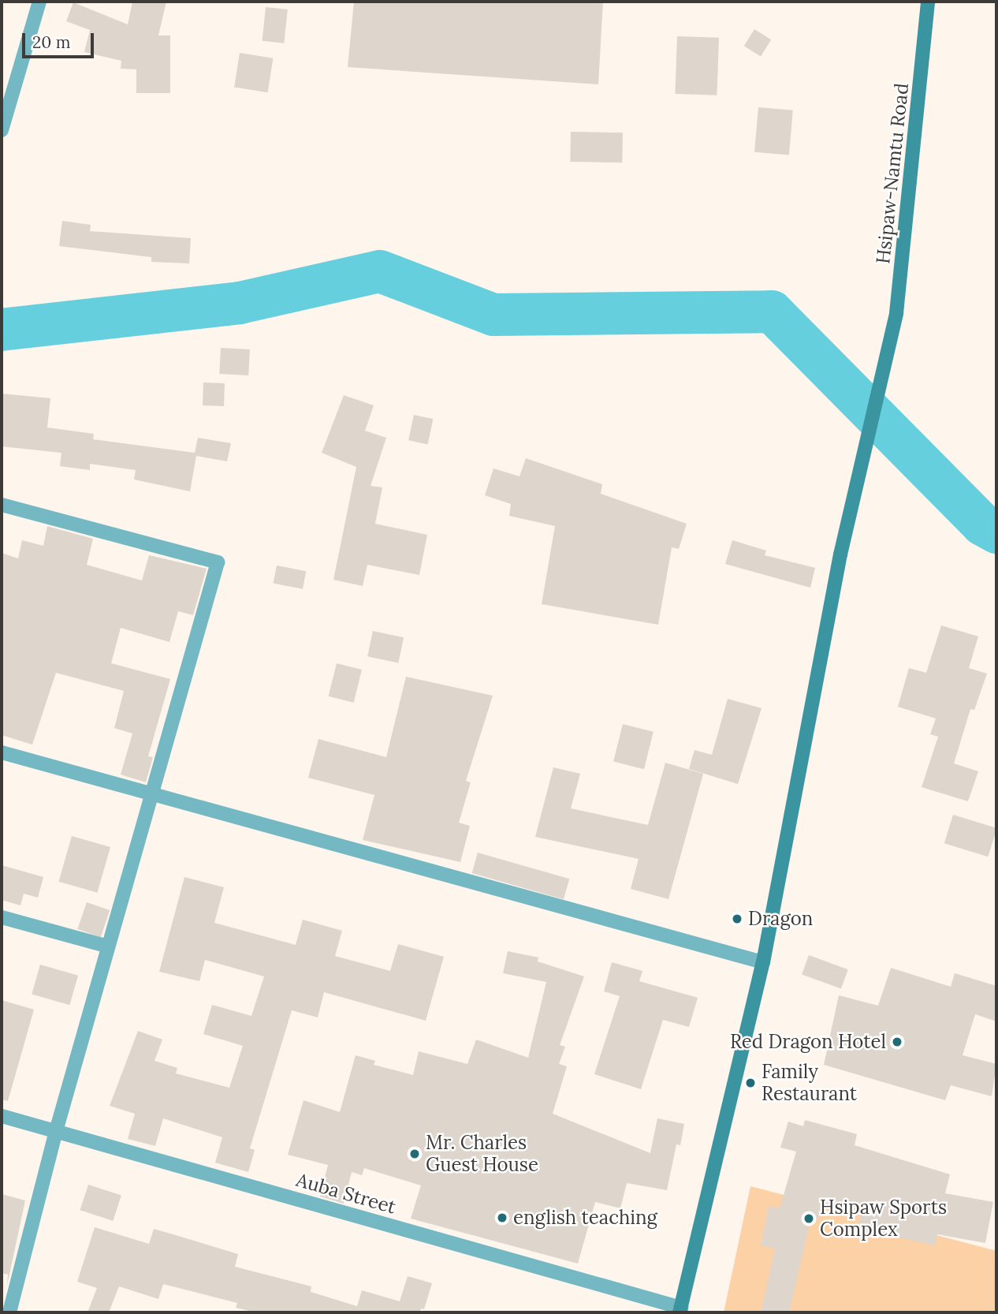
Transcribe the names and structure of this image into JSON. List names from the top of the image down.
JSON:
{
  "streets": {
    "main road": ["Hsipaw-Namtu Road"],
    "street": ["Auba Street"]
  },
  "crossings": [
    ["Hsipaw-Namtu Road", "Auba Street"]
  ],
  "places": [
    "Dragon",
    "Red Dragon Hotel",
    "Family Restaurant",
    "Mr. Charles Guest House",
    "english teaching",
    "Hsipaw Sports Complex"
  ],
  "scale_bar": "20 m"
}
